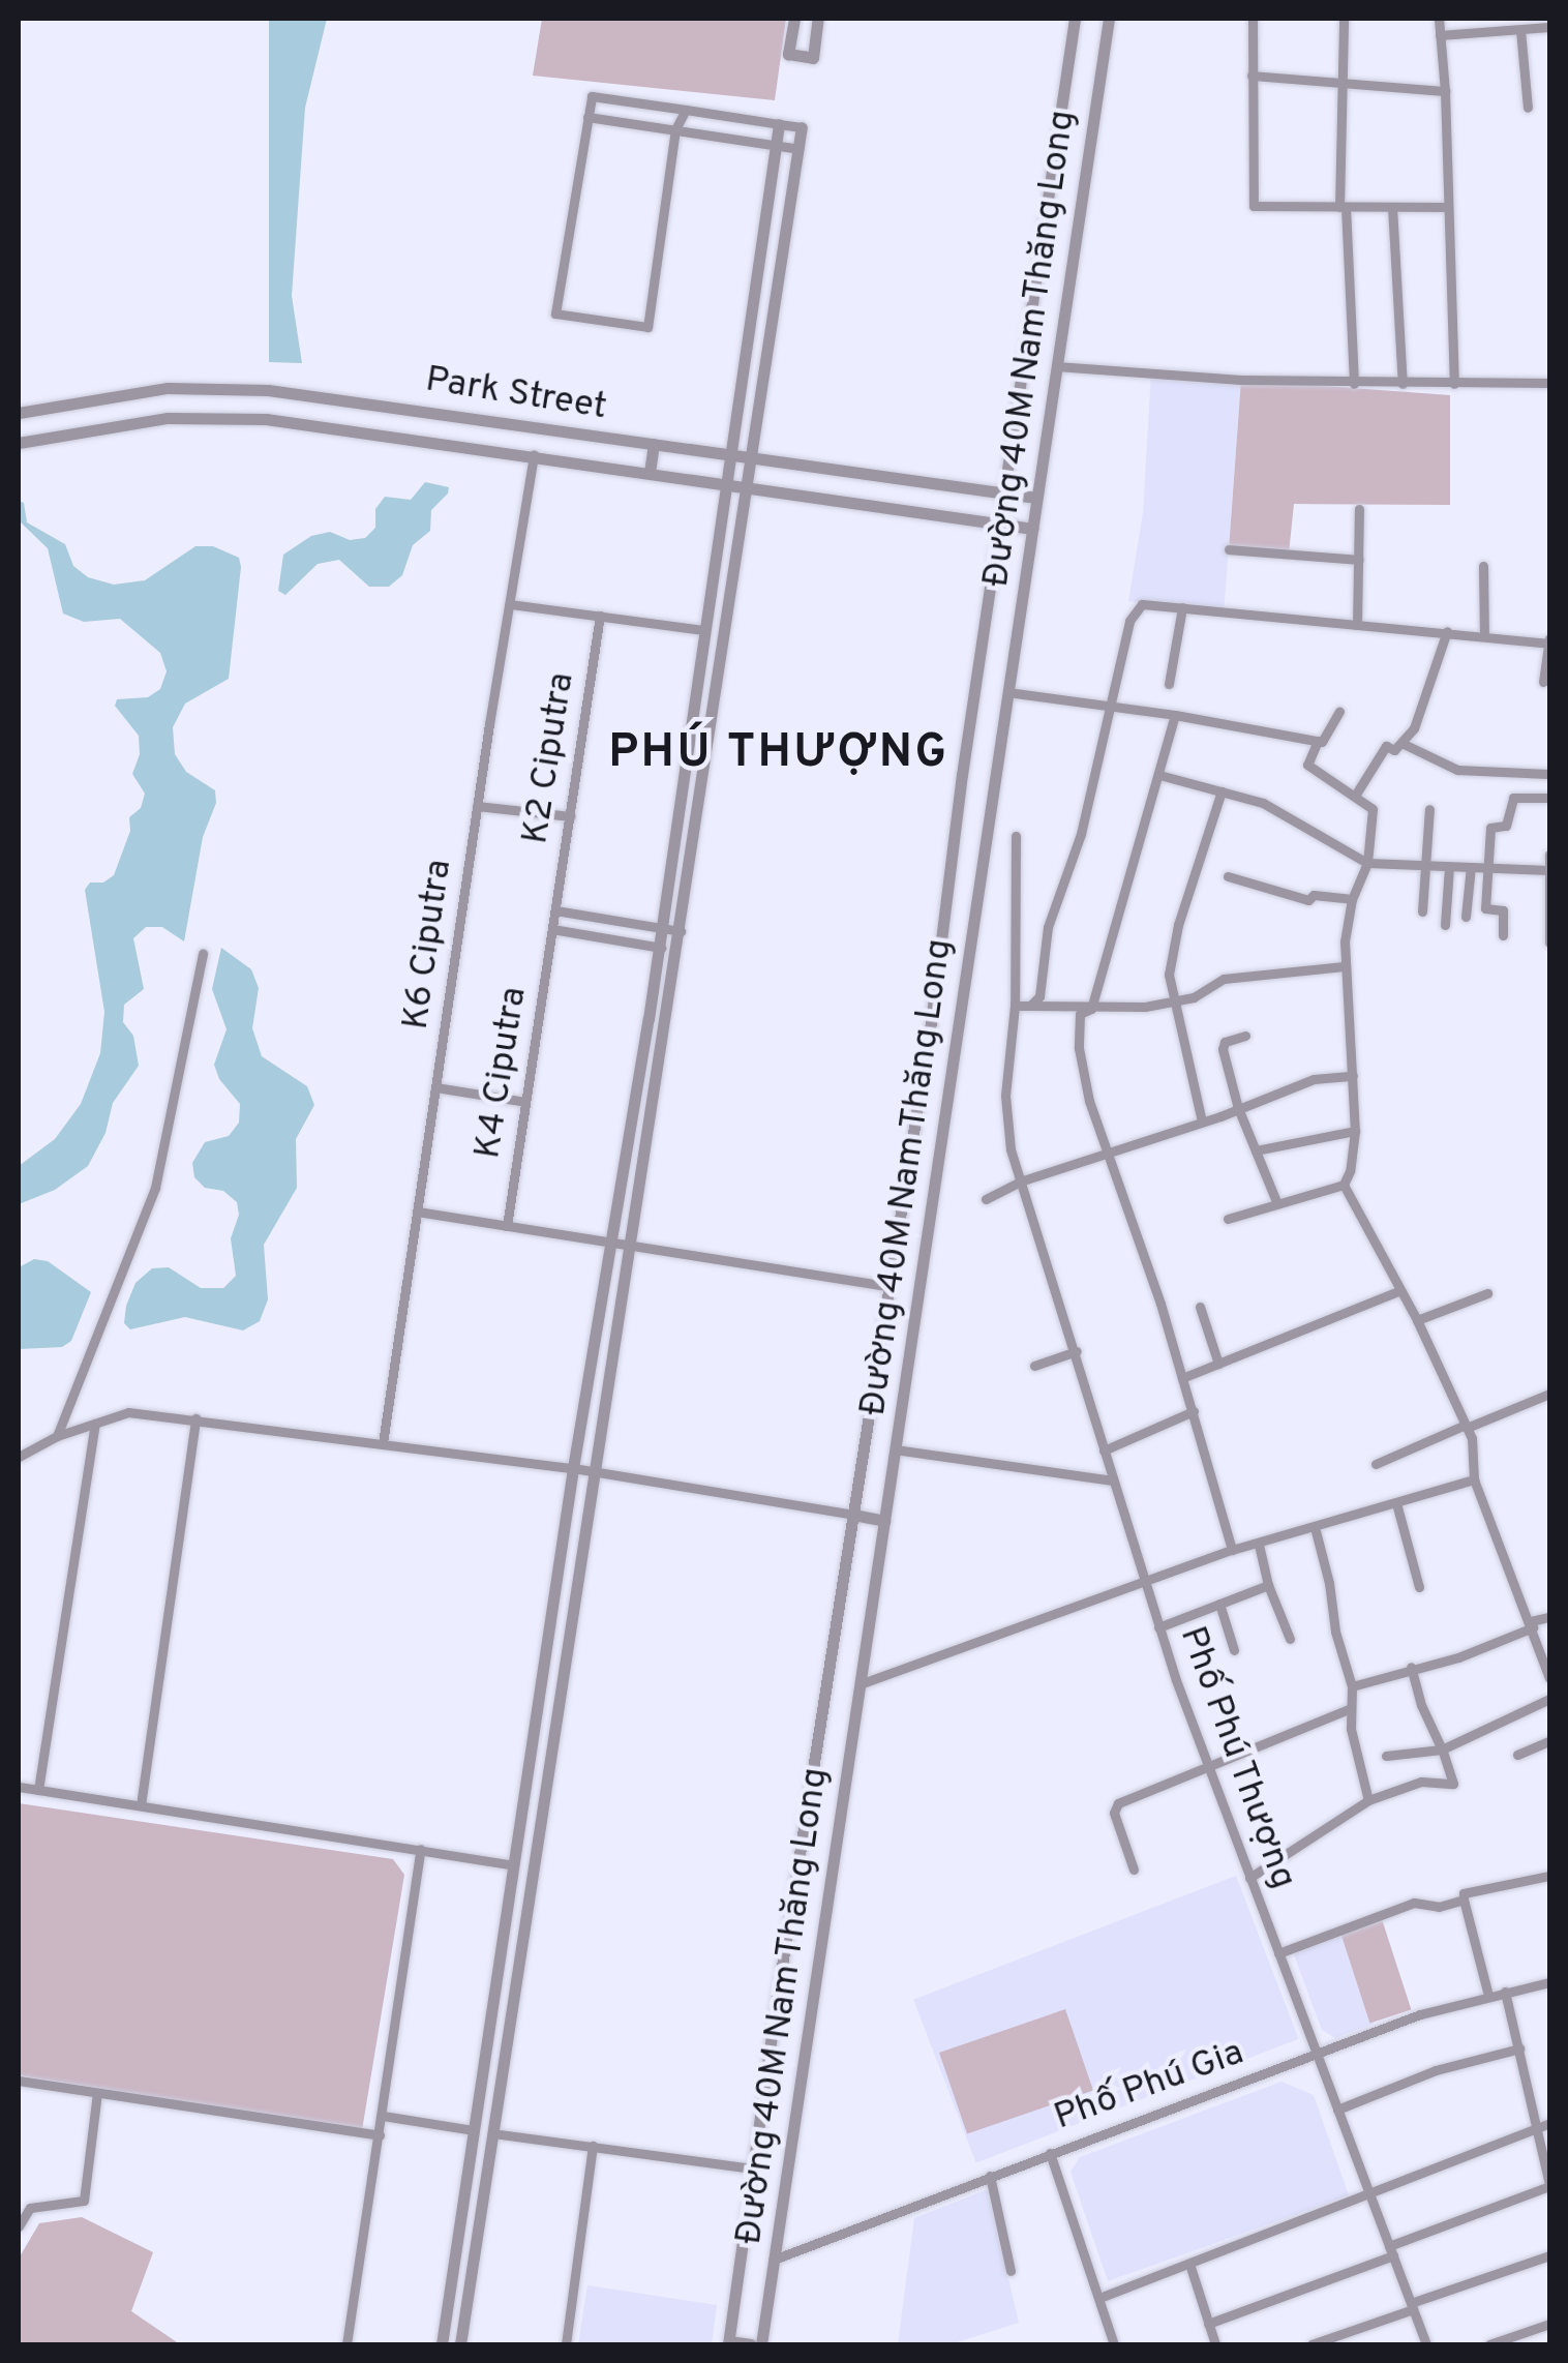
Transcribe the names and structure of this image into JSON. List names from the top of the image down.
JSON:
{
  "streets": {
    "street": [
      "Đường 40M Nam Thăng Long",
      "Park Street",
      "K2 Ciputra",
      "K6 Ciputra",
      "K4 Ciputra",
      "Phố Phú Thượng",
      "Phố Phú Gia"
    ]
  },
  "crossings": [
    ["Đường 40M Nam Thăng Long", "Park Street"],
    ["Đường 40M Nam Thăng Long", "Phố Phú Gia"],
    ["Park Street", "K6 Ciputra"],
    ["K2 Ciputra", "K4 Ciputra"],
    ["Phố Phú Thượng", "Phố Phú Gia"]
  ],
  "districts": ["PHÚ THƯỢNG"]
}
